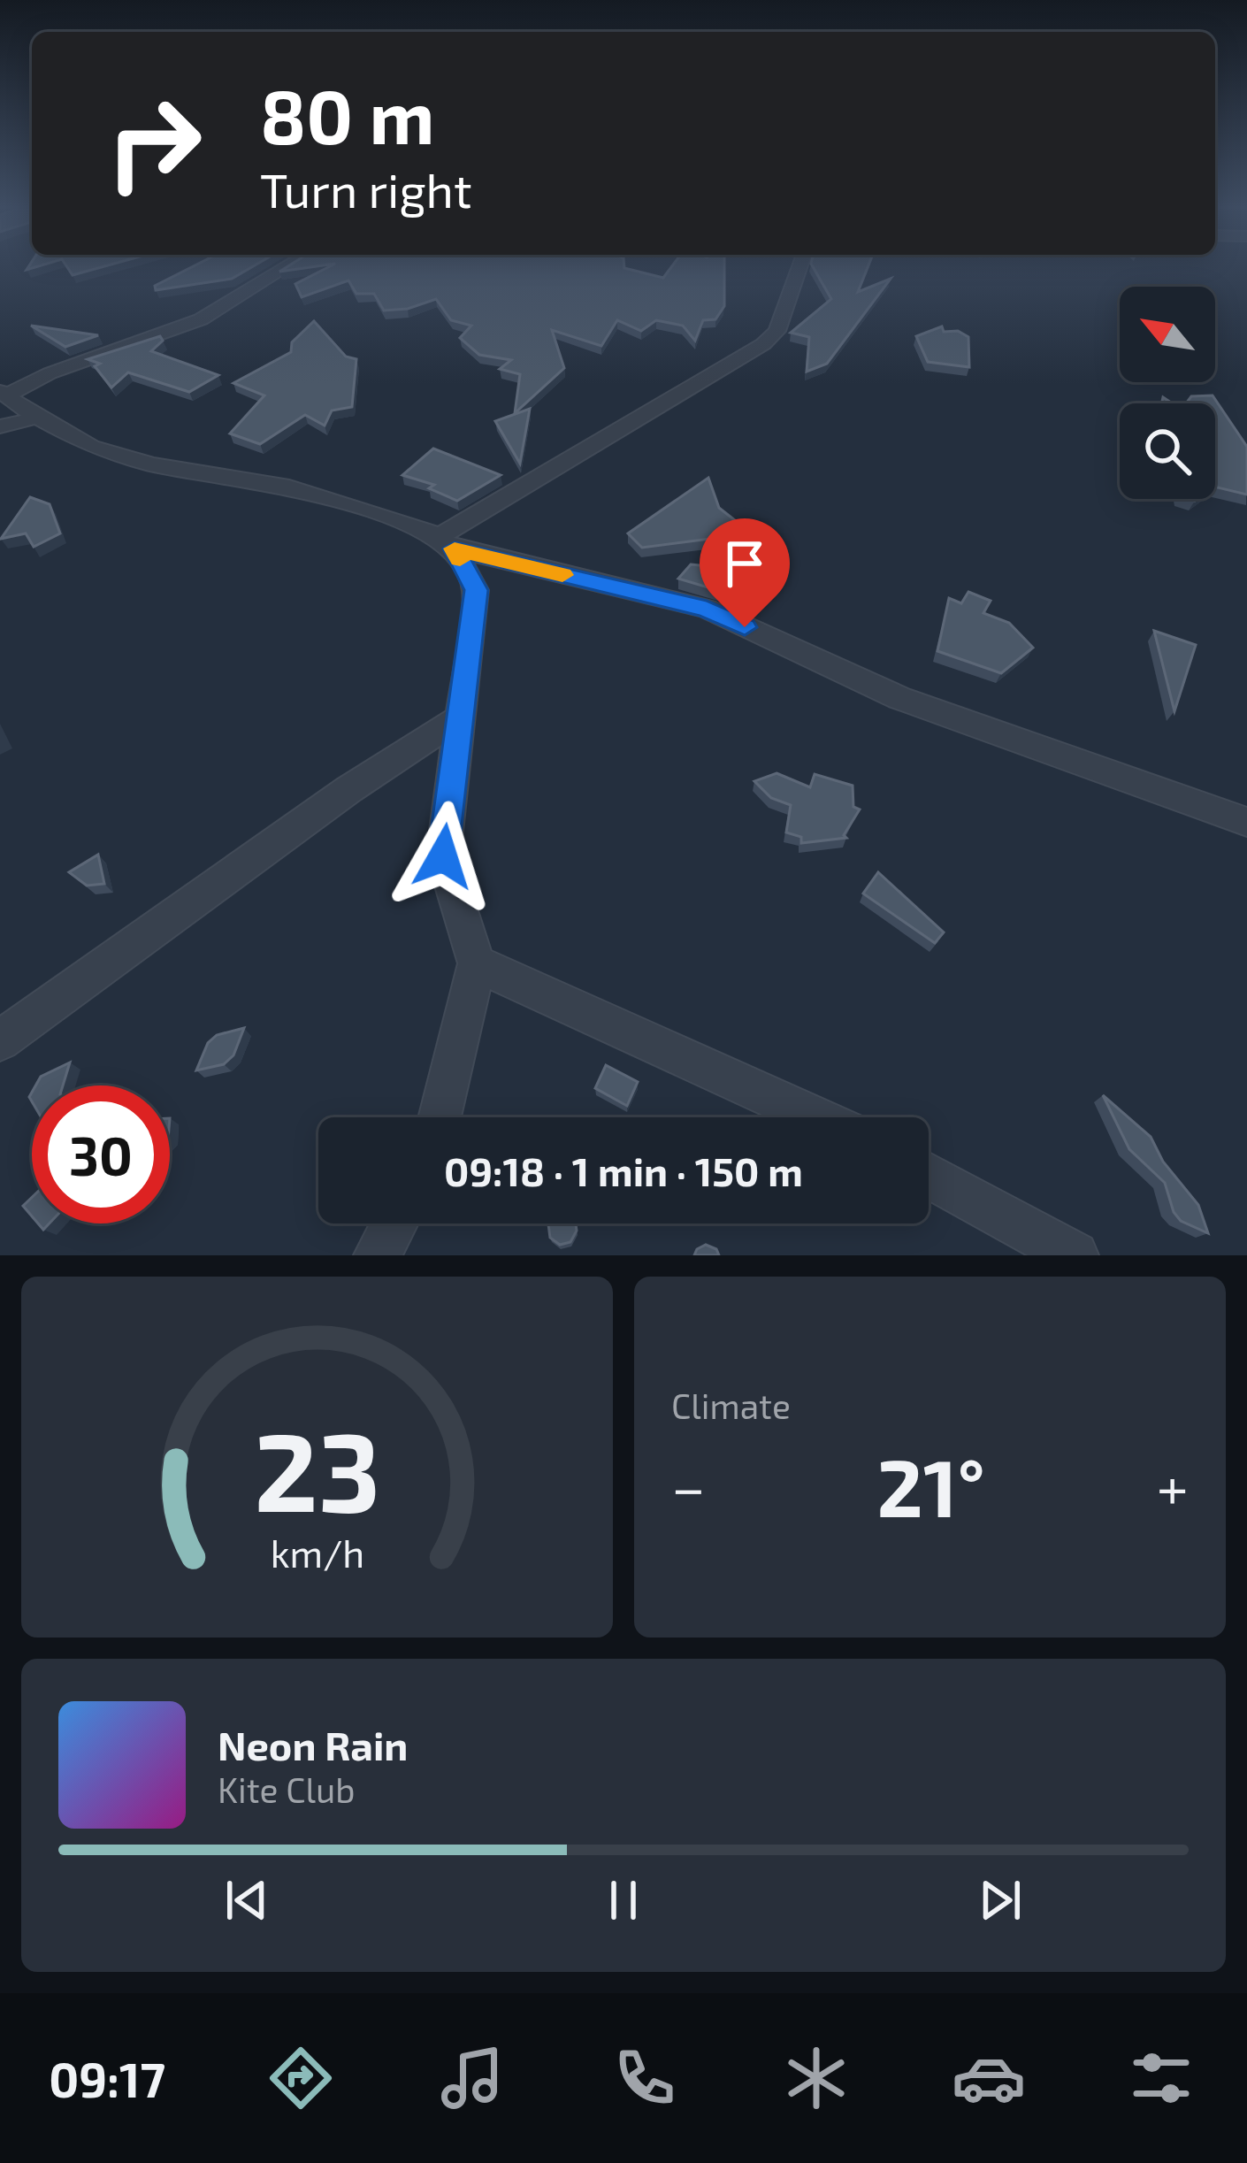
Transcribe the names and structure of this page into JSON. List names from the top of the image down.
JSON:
{
  "north": "top left",
  "page": {
    "turn": ["80 m", "Turn right"],
    "limit": "30",
    "trip": "09:18 · 1 min · 150 m",
    "tile": "Climate",
    "heat": ["−", "21°", "+"],
    "song": ["Neon Rain", "Kite Club"],
    "tabs": "09:17",
    "gauge": ["23", "km/h"]
  }
}
